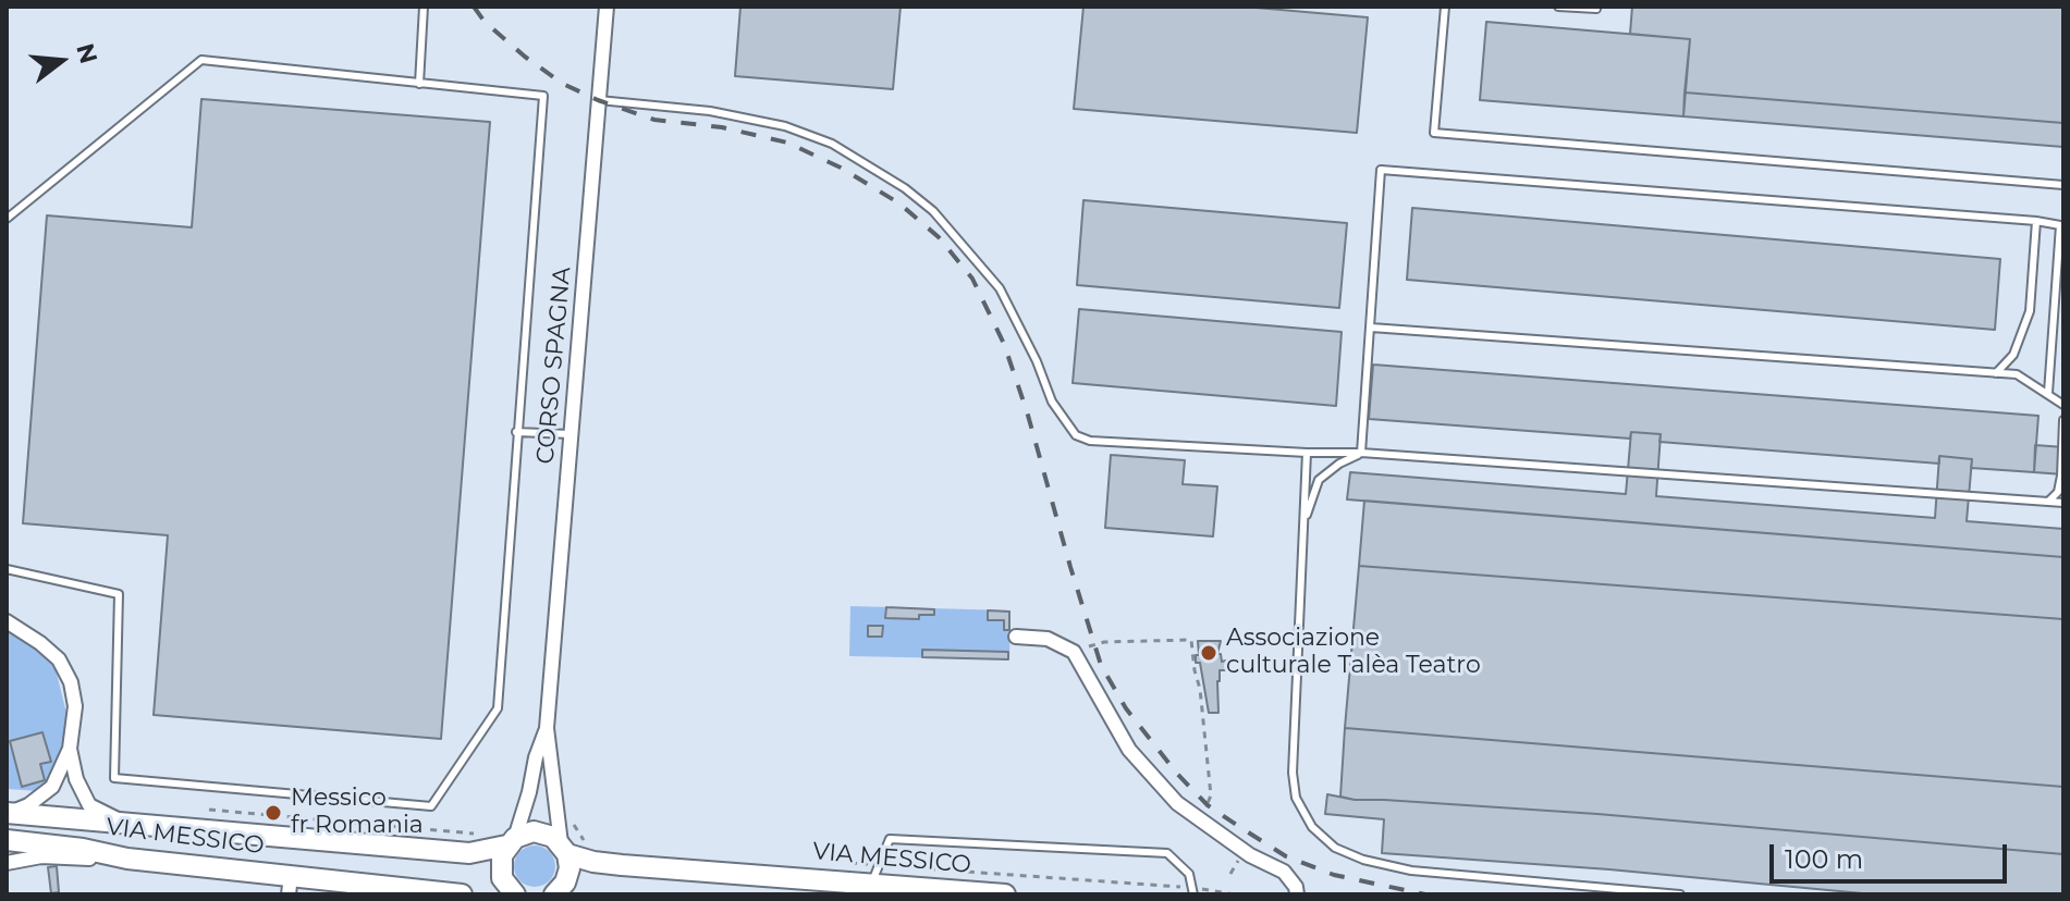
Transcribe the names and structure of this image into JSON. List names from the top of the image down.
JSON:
{
  "streets": {
    "street": ["CORSO SPAGNA", "VIA MESSICO"]
  },
  "crossings": [
    ["CORSO SPAGNA", "VIA MESSICO"]
  ],
  "places": ["Associazione culturale Talèa Teatro", "Messico fr Romania"],
  "scale_bar": "100 m",
  "north": "right"
}
